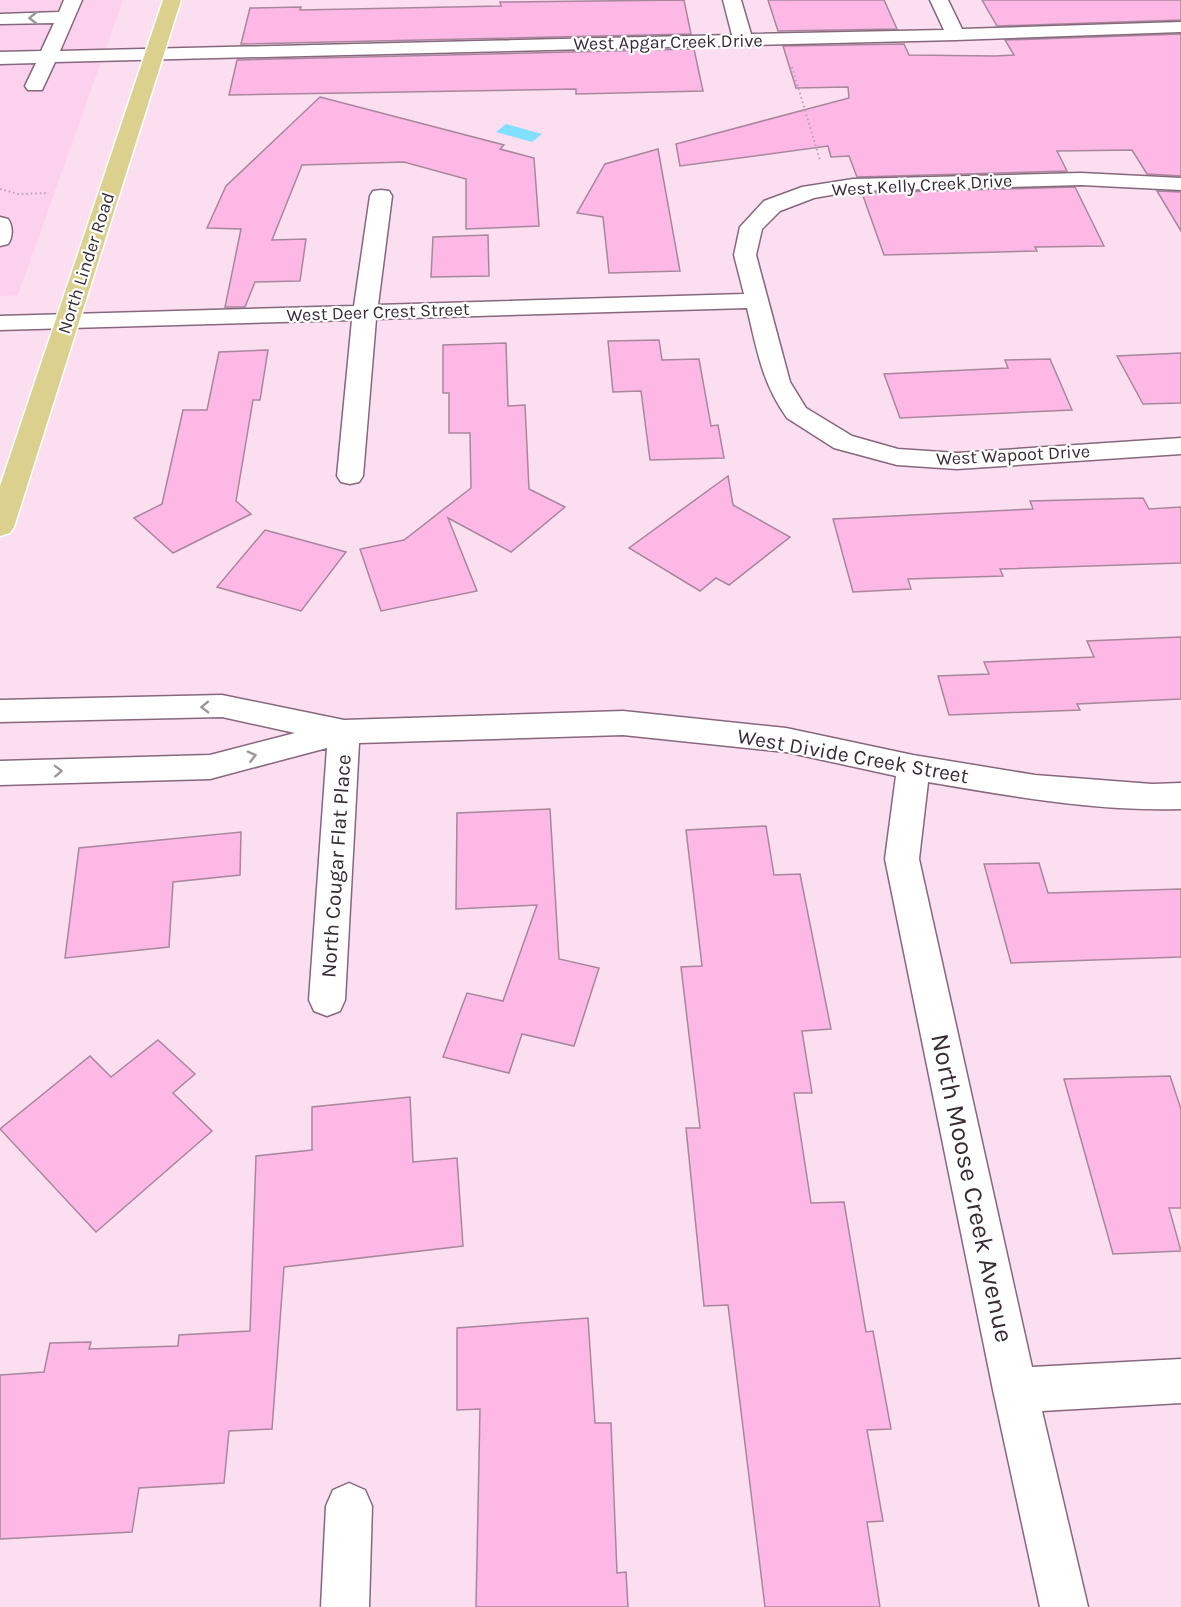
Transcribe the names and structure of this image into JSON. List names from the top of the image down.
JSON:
{
  "streets": {
    "main road": ["North Linder Road"],
    "street": [
      "West Apgar Creek Drive",
      "West Kelly Creek Drive",
      "West Deer Crest Street",
      "West Wapoot Drive",
      "West Divide Creek Street",
      "North Cougar Flat Place",
      "North Moose Creek Avenue"
    ]
  },
  "crossings": [
    ["West Apgar Creek Drive", "North Linder Road"],
    ["West Kelly Creek Drive", "West Deer Crest Street"],
    ["West Kelly Creek Drive", "West Wapoot Drive"],
    ["North Linder Road", "West Deer Crest Street"],
    ["West Deer Crest Street", "West Wapoot Drive"],
    ["West Divide Creek Street", "North Cougar Flat Place"],
    ["West Divide Creek Street", "North Moose Creek Avenue"]
  ]
}
